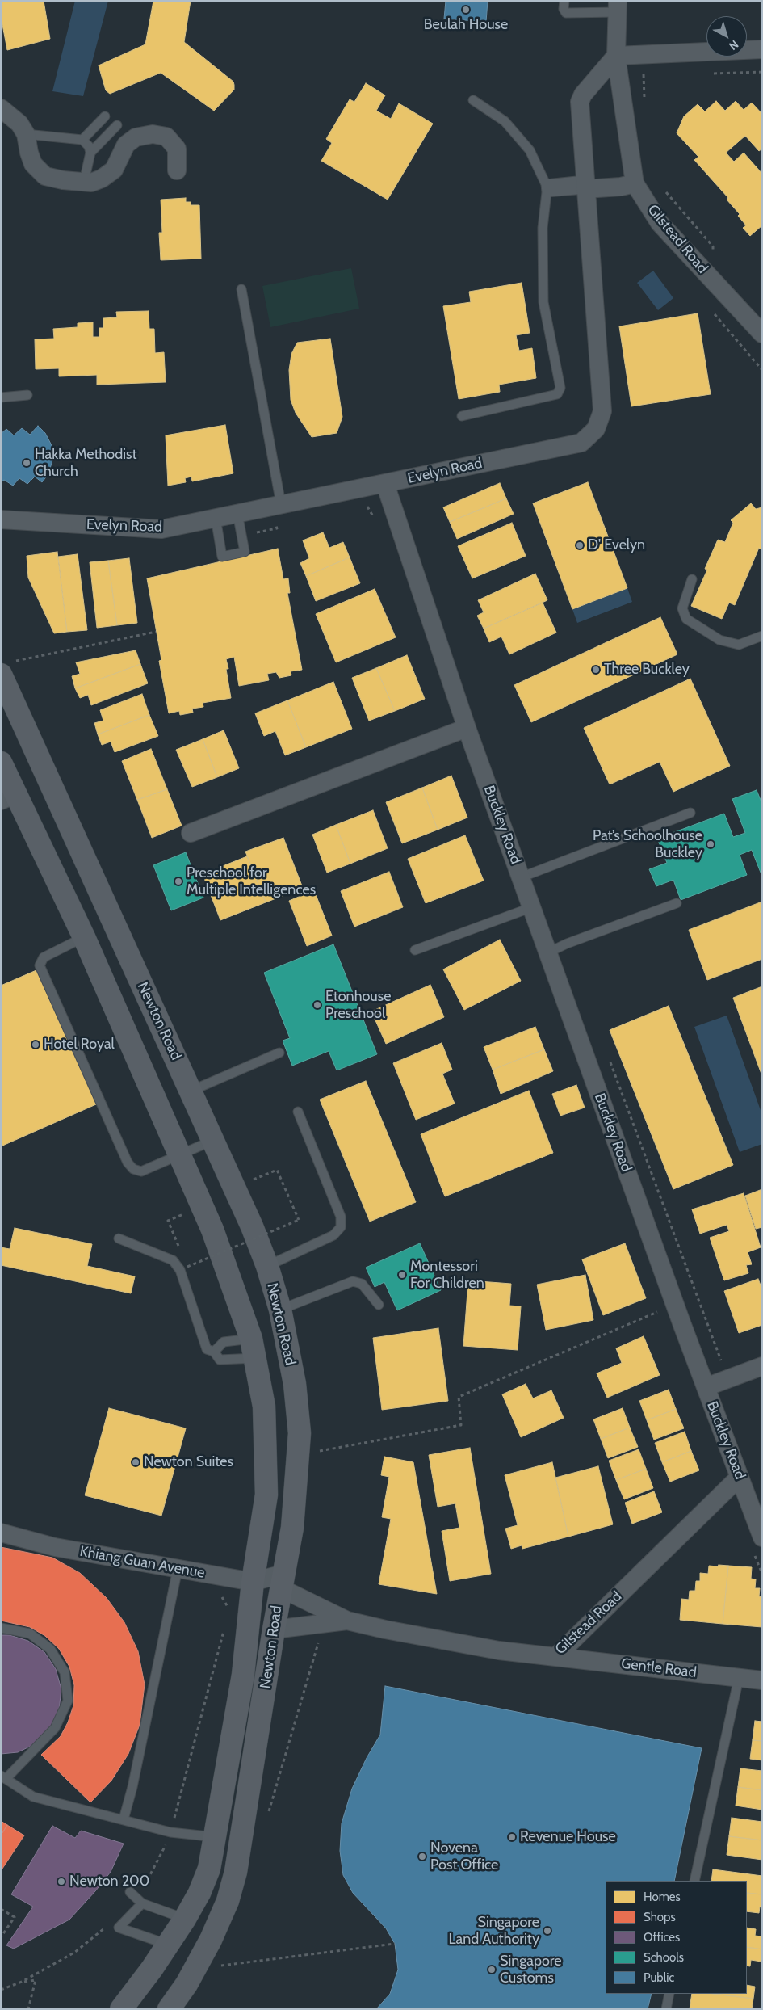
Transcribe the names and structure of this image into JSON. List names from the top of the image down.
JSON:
{
  "streets": {
    "main road": ["Newton Road"],
    "street": [
      "Gilstead Road",
      "Evelyn Road",
      "Buckley Road",
      "Khiang Guan Avenue",
      "Gentle Road"
    ]
  },
  "crossings": [
    ["Gilstead Road", "Buckley Road"],
    ["Gilstead Road", "Newton Road"],
    ["Gilstead Road", "Khiang Guan Avenue"],
    ["Gilstead Road", "Gentle Road"],
    ["Evelyn Road", "Buckley Road"],
    ["Newton Road", "Khiang Guan Avenue"]
  ],
  "places": [
    "Beulah House",
    "Hakka Methodist Church",
    "D' Evelyn",
    "Three Buckley",
    "Pat’s Schoolhouse Buckley",
    "Preschool for Multiple Intelligences",
    "Etonhouse Preschool",
    "Hotel Royal",
    "Montessori For Children",
    "Newton Suites",
    "Revenue House",
    "Novena Post Office",
    "Newton 200",
    "Singapore Land Authority",
    "Singapore Customs"
  ],
  "legend": [
    "Homes",
    "Shops",
    "Offices",
    "Schools",
    "Public"
  ],
  "north": "bottom right"
}
